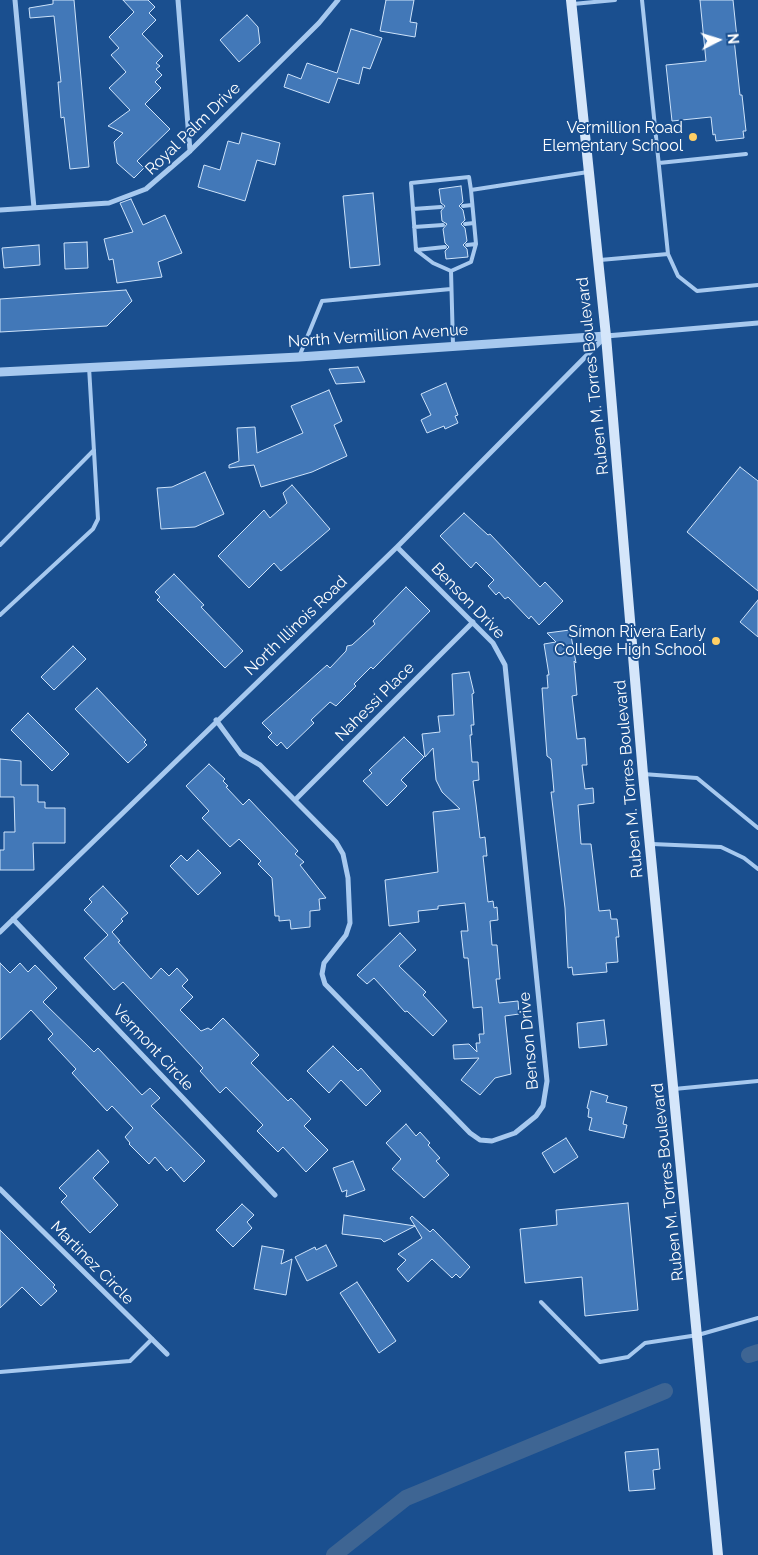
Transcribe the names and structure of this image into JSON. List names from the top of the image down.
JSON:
{
  "streets": {
    "main road": ["Ruben M. Torres Boulevard"],
    "street": [
      "Royal Palm Drive",
      "North Vermillion Avenue",
      "Benson Drive",
      "North Illinois Road",
      "Nahessi Place",
      "Vermont Circle",
      "Martinez Circle"
    ]
  },
  "crossings": [
    ["North Vermillion Avenue", "Ruben M. Torres Boulevard"],
    ["North Vermillion Avenue", "North Illinois Road"],
    ["Ruben M. Torres Boulevard", "North Illinois Road"],
    ["Benson Drive", "North Illinois Road"],
    ["Benson Drive", "Nahessi Place"],
    ["North Illinois Road", "Vermont Circle"]
  ],
  "places": ["Vermillion Road Elementary School", "Símon Rivera Early College High School"],
  "north": "right"
}
